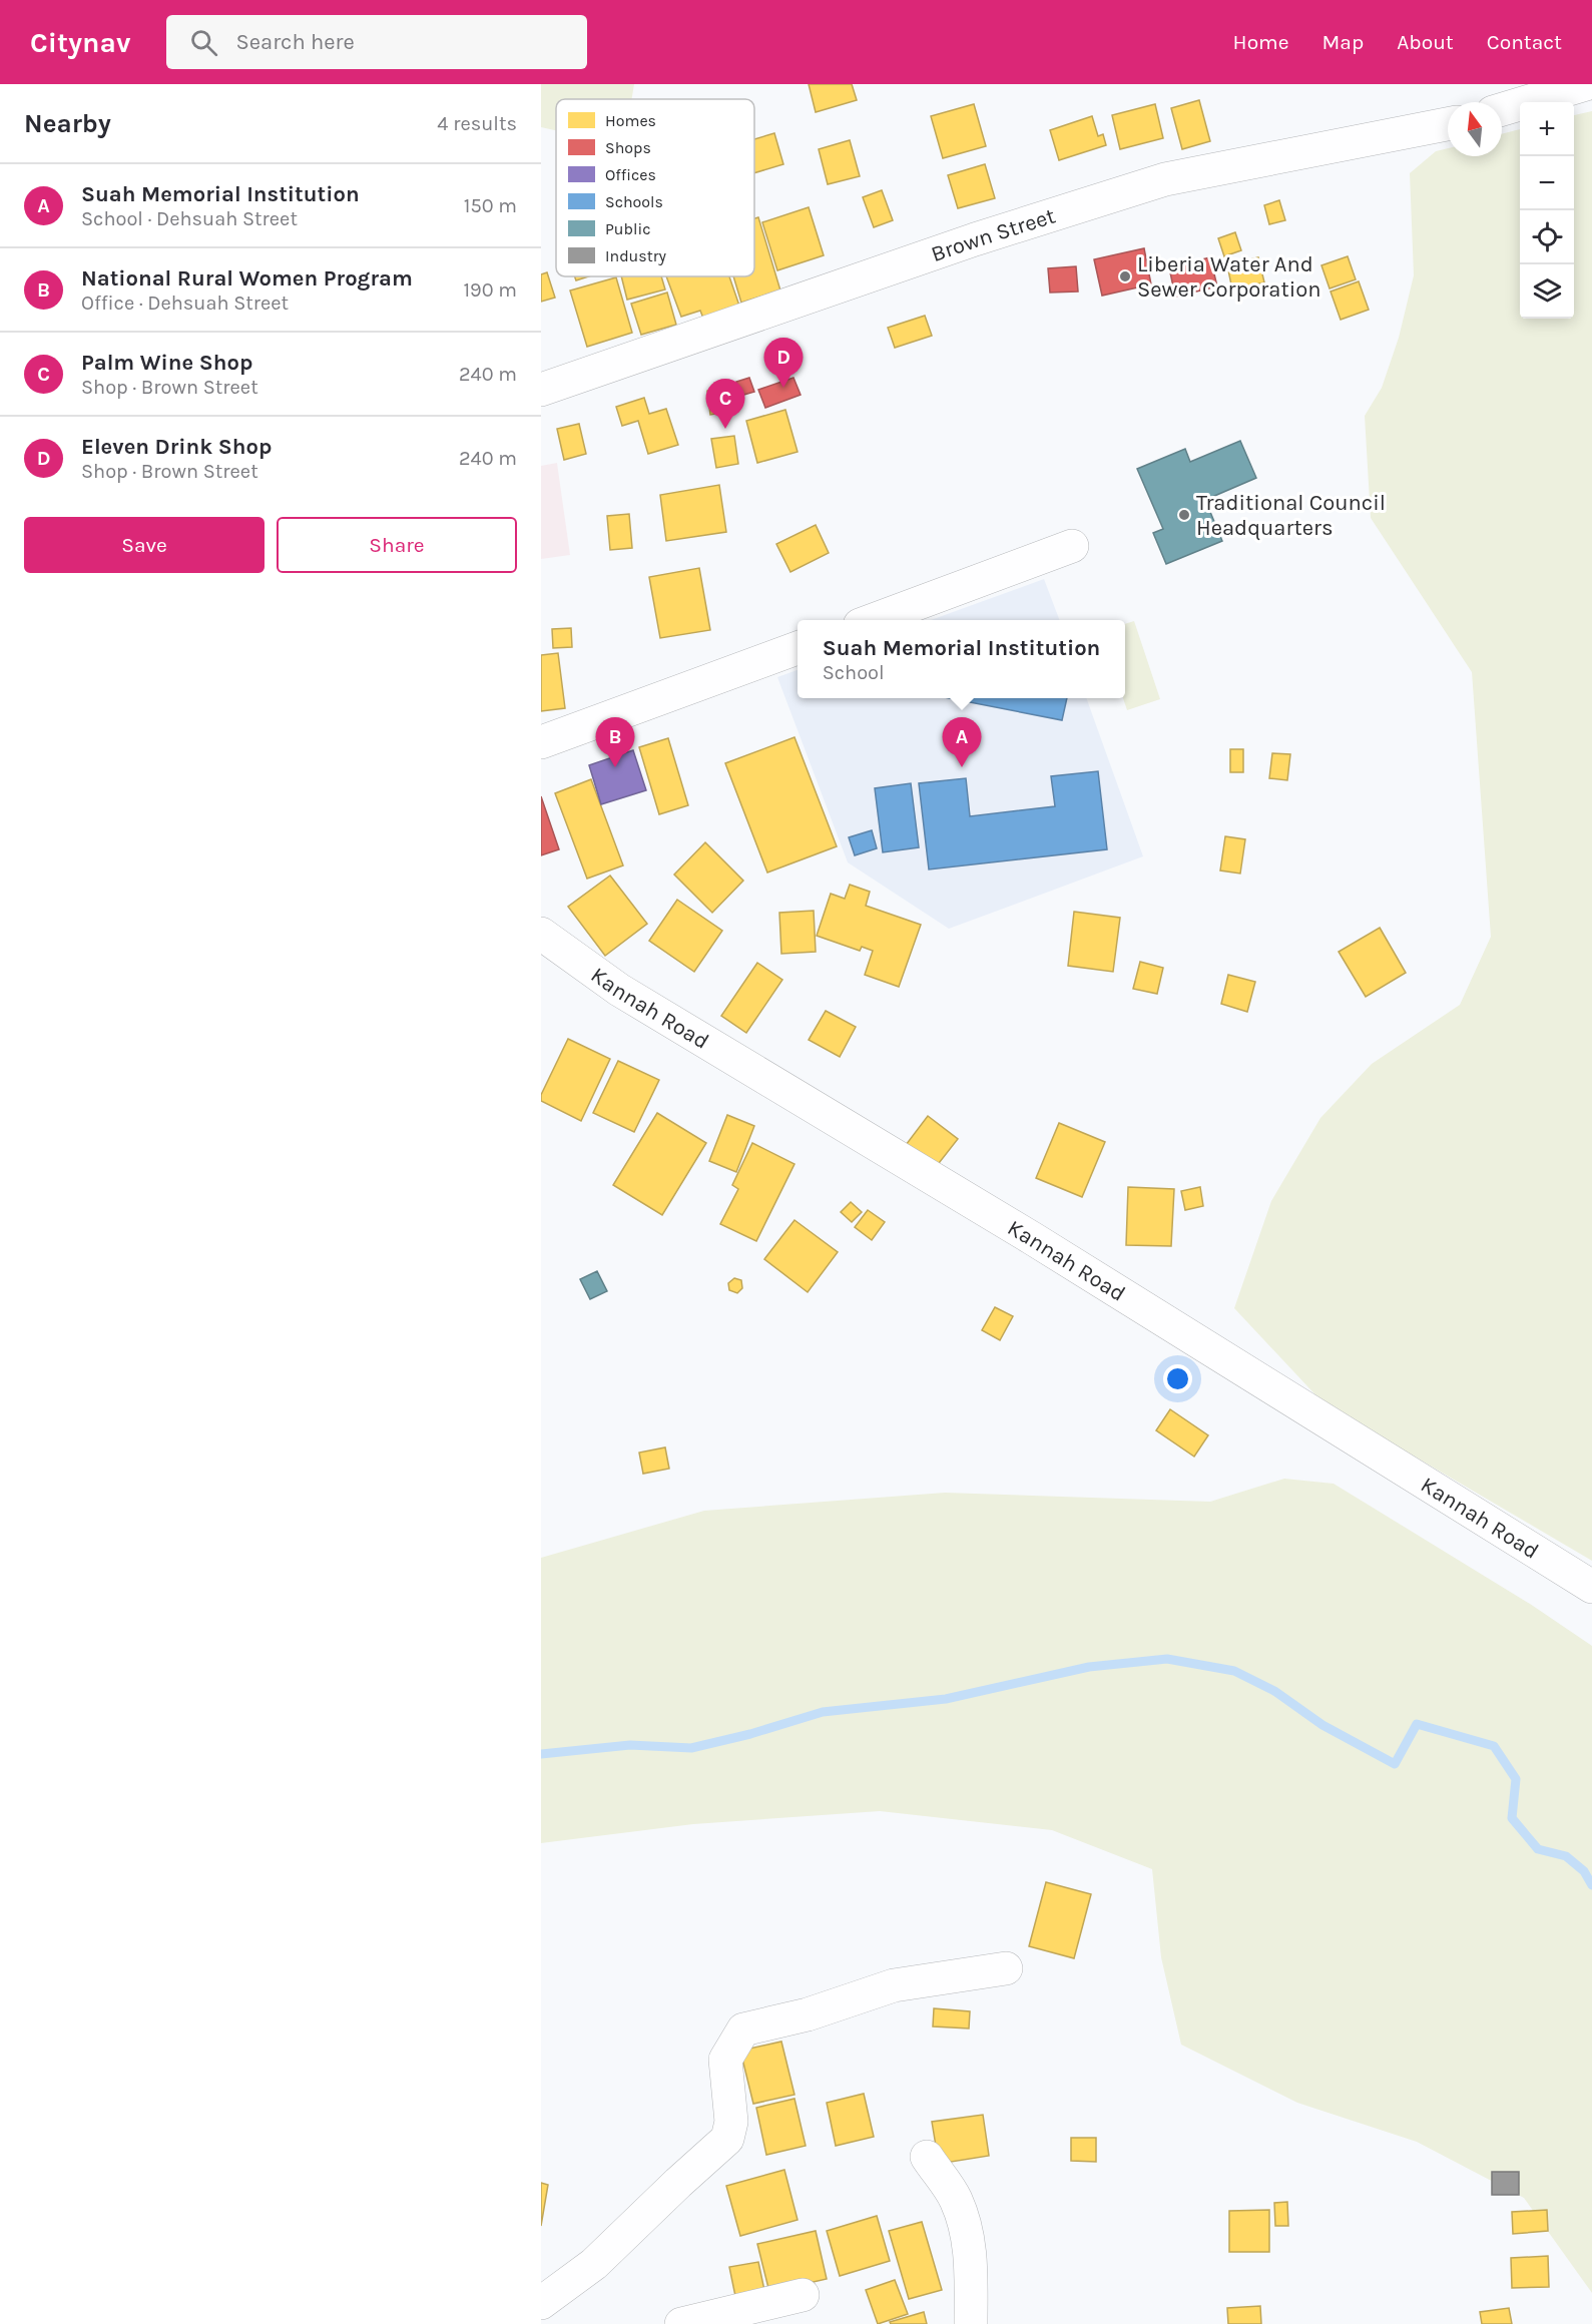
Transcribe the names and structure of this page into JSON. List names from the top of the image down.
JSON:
{
  "streets": {
    "street": ["Brown Street", "Kannah Road"]
  },
  "places": ["Liberia Water And Sewer Corporation", "Traditional Council Headquarters"],
  "legend": [
    "Homes",
    "Shops",
    "Offices",
    "Schools",
    "Public",
    "Industry"
  ],
  "north": "top",
  "page": {
    "header": "Citynav",
    "search": "Search here",
    "nav": [
      "Home",
      "Map",
      "About",
      "Contact"
    ],
    "heading": ["Nearby", "4 results"],
    "map_buttons": ["+", "−"],
    "list": [
      {
        "mark": "A",
        "name": "Suah Memorial Institution",
        "note": "School · Dehsuah Street",
        "value": "150 m"
      },
      {
        "mark": "B",
        "name": "National Rural Women Program",
        "note": "Office · Dehsuah Street",
        "value": "190 m"
      },
      {
        "mark": "C",
        "name": "Palm Wine Shop",
        "note": "Shop · Brown Street",
        "value": "240 m"
      },
      {
        "mark": "D",
        "name": "Eleven Drink Shop",
        "note": "Shop · Brown Street",
        "value": "240 m"
      }
    ],
    "pins": [
      "D",
      "C",
      "A",
      "B"
    ],
    "buttons": ["Save", "Share"],
    "popup": ["Suah Memorial Institution", "School"]
  }
}
